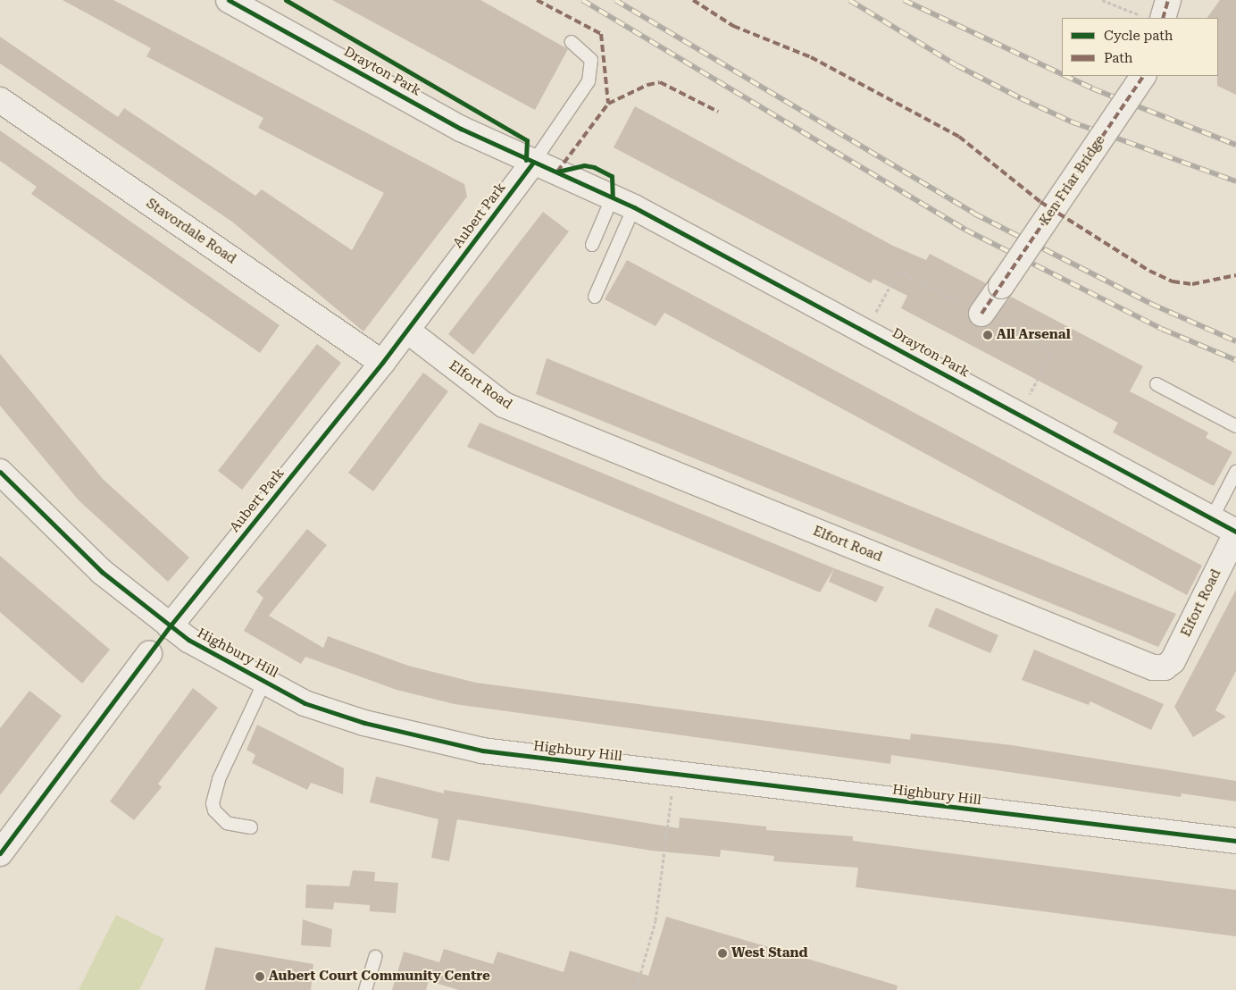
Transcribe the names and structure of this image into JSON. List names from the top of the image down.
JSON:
{
  "streets": {
    "street": [
      "Drayton Park",
      "Ken Friar Bridge",
      "Aubert Park",
      "Stavordale Road",
      "Elfort Road",
      "Highbury Hill"
    ]
  },
  "crossings": [
    ["Drayton Park", "Aubert Park"],
    ["Drayton Park", "Elfort Road"],
    ["Aubert Park", "Stavordale Road"],
    ["Aubert Park", "Elfort Road"],
    ["Aubert Park", "Highbury Hill"]
  ],
  "places": ["All Arsenal", "West Stand", "Aubert Court Community Centre"],
  "legend": ["Cycle path", "Path"]
}
